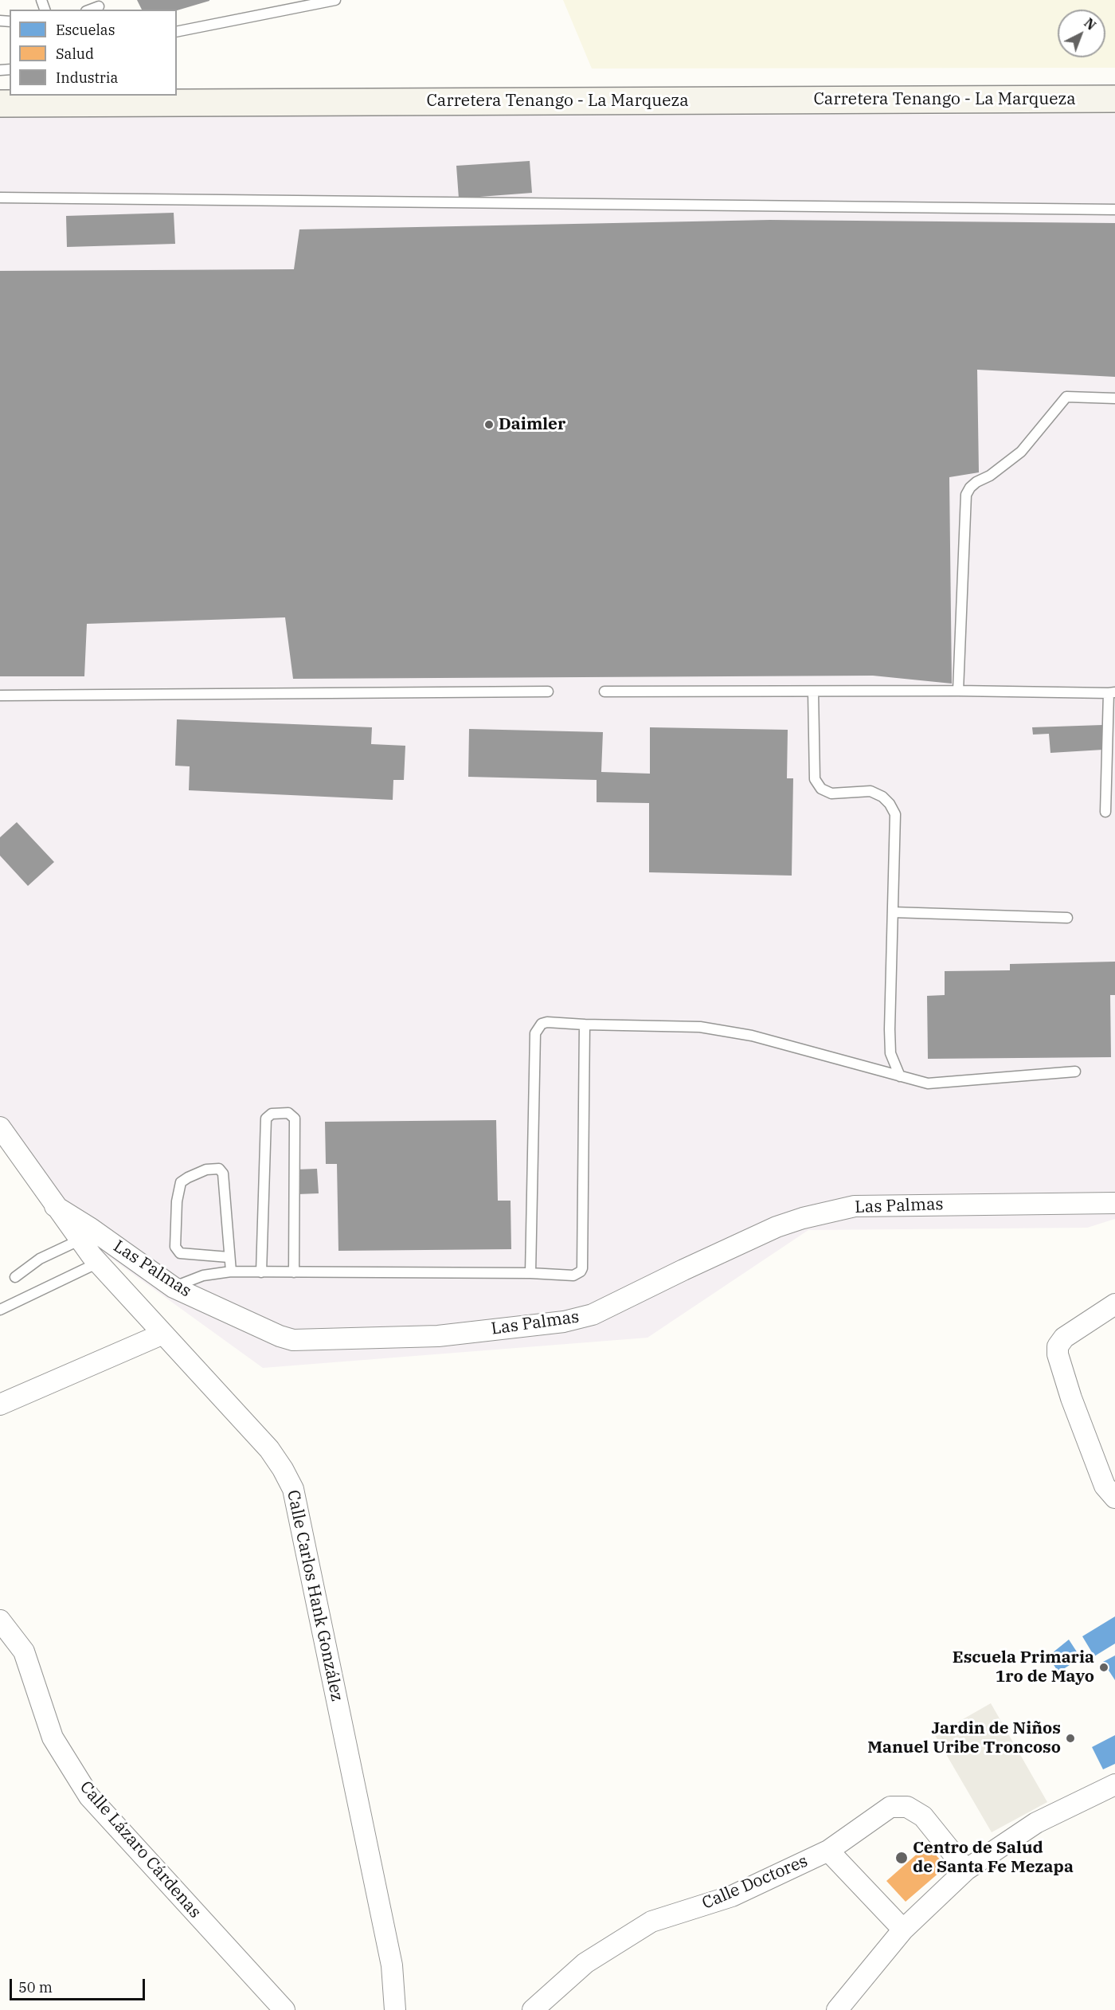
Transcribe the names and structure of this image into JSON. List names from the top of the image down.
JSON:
{
  "streets": {
    "main road": ["Carretera Tenango - La Marqueza"],
    "street": [
      "Las Palmas",
      "Calle Carlos Hank González",
      "Calle Lázaro Cárdenas",
      "Calle Doctores"
    ]
  },
  "crossings": [
    ["Las Palmas", "Calle Carlos Hank González"]
  ],
  "places": [
    "Daimler",
    "Escuela Primaria 1ro de Mayo",
    "Jardin de Niños Manuel Uribe Troncoso",
    "Centro de Salud de Santa Fe Mezapa"
  ],
  "legend": ["Escuelas", "Salud", "Industria"],
  "scale_bar": "50 m",
  "north": "top right"
}
